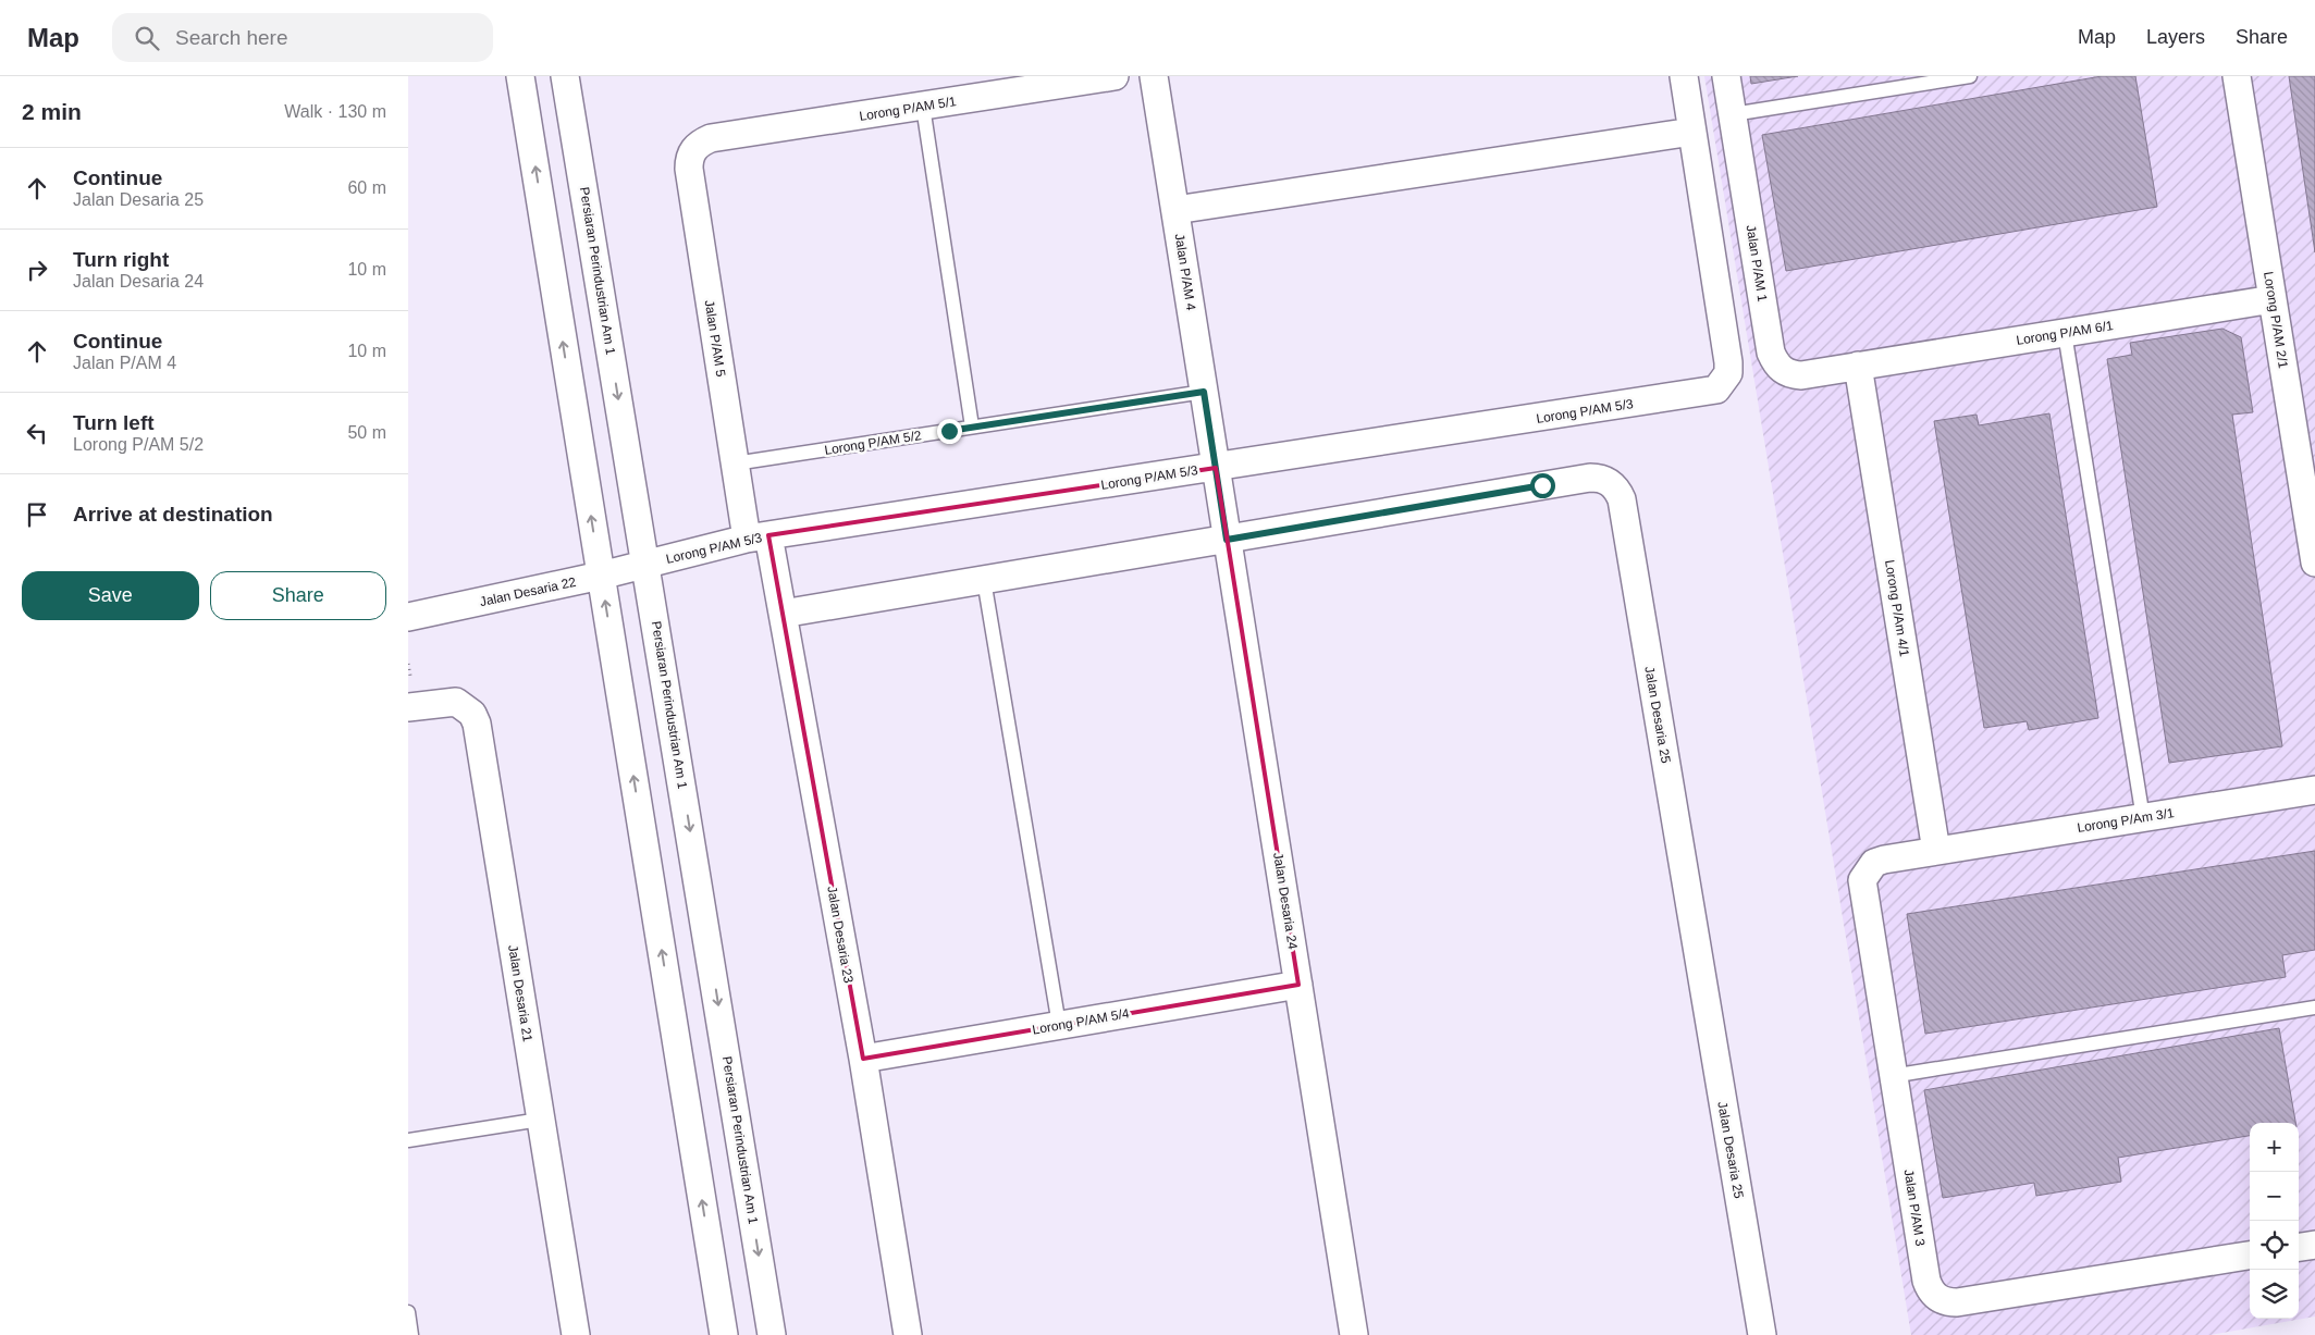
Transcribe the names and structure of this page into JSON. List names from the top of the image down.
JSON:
{
  "streets": {
    "street": [
      "Lorong P/AM 5/1",
      "Jalan P/AM 1",
      "Persiaran Perindustrian Am 1",
      "Jalan P/AM 4",
      "Lorong P/AM 2/1",
      "Lorong P/AM 6/1",
      "Jalan P/AM 5",
      "Lorong P/AM 5/3",
      "Jalan Desaria 22",
      "Lorong P/Am 4/1",
      "Jalan Desaria 25",
      "Lorong P/Am 3/1",
      "Jalan Desaria 24",
      "Jalan Desaria 23",
      "Jalan Desaria 21",
      "Lorong P/AM 5/4",
      "Jalan P/AM 3"
    ],
    "lane": ["Lorong P/AM 5/2"]
  },
  "crossings": [
    ["Lorong P/AM 5/1", "Jalan P/AM 5"],
    ["Jalan P/AM 1", "Lorong P/AM 6/1"],
    ["Jalan P/AM 1", "Lorong P/Am 4/1"],
    ["Persiaran Perindustrian Am 1", "Lorong P/AM 5/3"],
    ["Persiaran Perindustrian Am 1", "Jalan Desaria 22"],
    ["Jalan P/AM 4", "Lorong P/AM 5/3"],
    ["Jalan P/AM 4", "Lorong P/AM 5/2"],
    ["Jalan P/AM 4", "Jalan Desaria 24"],
    ["Lorong P/AM 2/1", "Lorong P/AM 6/1"],
    ["Lorong P/AM 6/1", "Lorong P/Am 4/1"],
    ["Jalan P/AM 5", "Lorong P/AM 5/3"],
    ["Jalan P/AM 5", "Lorong P/AM 5/2"],
    ["Jalan P/AM 5", "Jalan Desaria 23"],
    ["Lorong P/AM 5/3", "Jalan Desaria 22"],
    ["Lorong P/AM 5/3", "Jalan Desaria 24"],
    ["Lorong P/AM 5/3", "Jalan Desaria 23"],
    ["Lorong P/Am 4/1", "Lorong P/Am 3/1"],
    ["Lorong P/Am 4/1", "Jalan P/AM 3"],
    ["Jalan Desaria 25", "Jalan Desaria 24"],
    ["Jalan Desaria 25", "Jalan Desaria 23"],
    ["Lorong P/Am 3/1", "Jalan P/AM 3"],
    ["Jalan Desaria 24", "Lorong P/AM 5/4"],
    ["Jalan Desaria 23", "Lorong P/AM 5/4"]
  ],
  "page": {
    "header": "Map",
    "search": "Search here",
    "nav": ["Map", "Layers", "Share"],
    "heading": ["2 min", "Walk · 130 m"],
    "list": [
      ["Continue", "Jalan Desaria 25", "60 m"],
      ["Turn right", "Jalan Desaria 24", "10 m"],
      ["Continue", "Jalan P/AM 4", "10 m"],
      ["Turn left", "Lorong P/AM 5/2", "50 m"],
      "Arrive at destination"
    ],
    "buttons": ["Save", "Share"],
    "map_buttons": ["+", "−"]
  }
}
